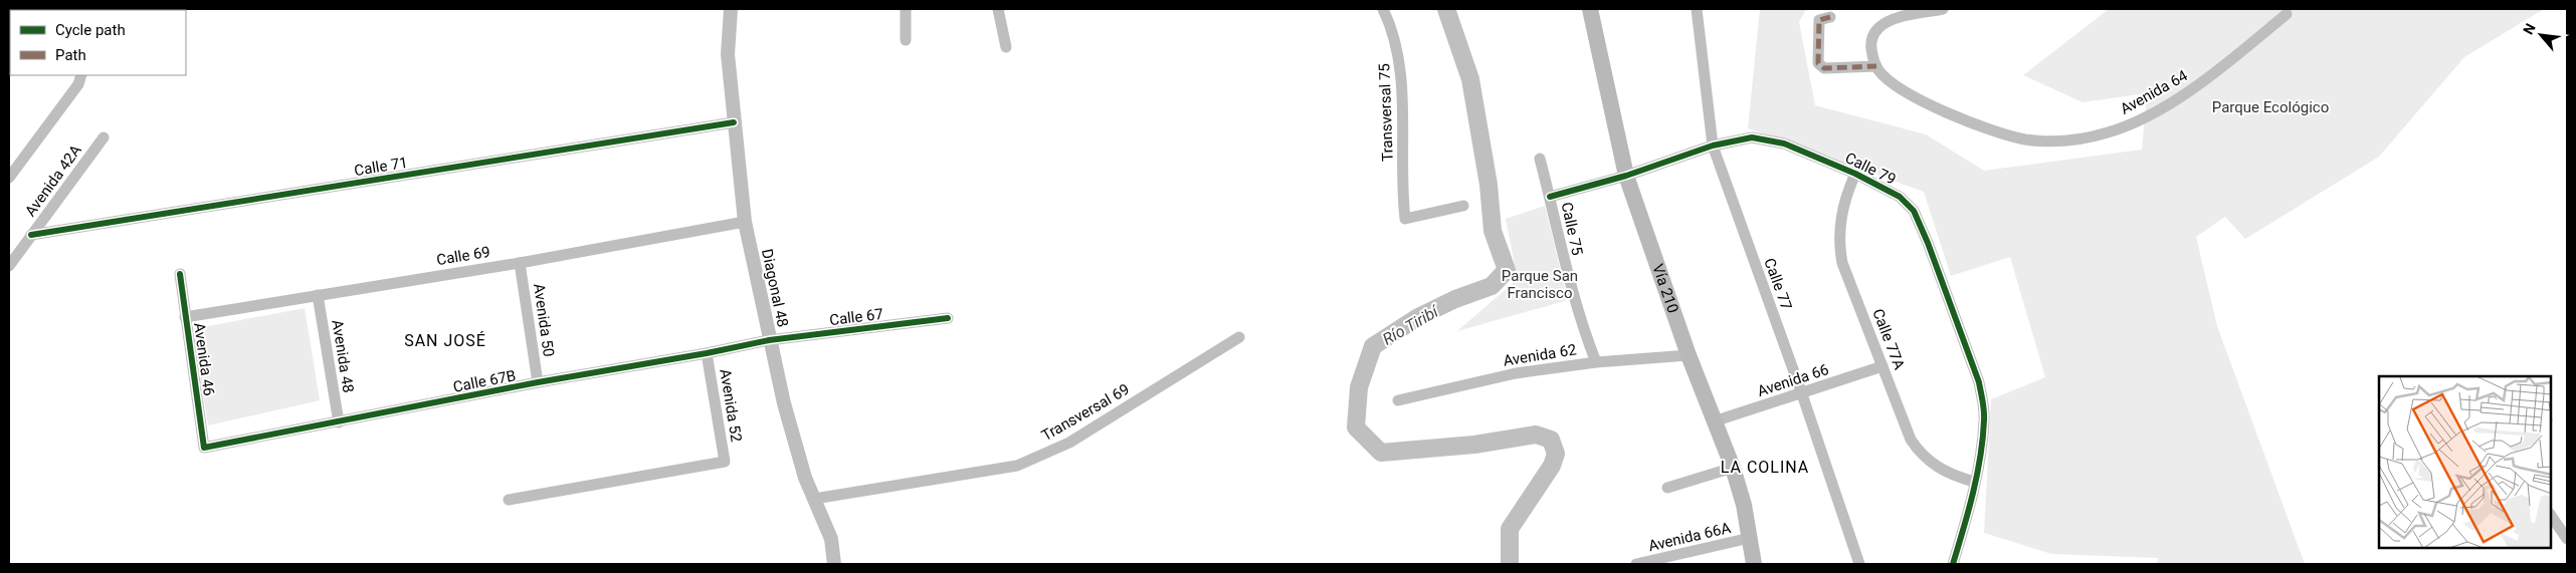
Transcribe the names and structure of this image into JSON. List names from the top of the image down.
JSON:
{
  "streets": {
    "main road": ["Vía 210"],
    "street": [
      "Avenida 64",
      "Transversal 75",
      "Calle 71",
      "Calle 79",
      "Avenida 42A",
      "Calle 75",
      "Calle 69",
      "Calle 77",
      "Diagonal 48",
      "Calle 67",
      "Avenida 50",
      "Calle 77A",
      "Avenida 62",
      "Avenida 48",
      "Avenida 46",
      "Avenida 66",
      "Calle 67B",
      "Avenida 52",
      "Transversal 69",
      "Avenida 66A"
    ]
  },
  "crossings": [
    ["Calle 71", "Avenida 42A"],
    ["Calle 71", "Diagonal 48"],
    ["Calle 79", "Calle 75"],
    ["Calle 79", "Calle 77"],
    ["Calle 79", "Vía 210"],
    ["Calle 79", "Calle 77A"],
    ["Calle 75", "Avenida 62"],
    ["Calle 69", "Diagonal 48"],
    ["Calle 69", "Avenida 50"],
    ["Calle 69", "Avenida 48"],
    ["Calle 69", "Avenida 46"],
    ["Calle 77", "Avenida 66"],
    ["Diagonal 48", "Calle 67"],
    ["Diagonal 48", "Calle 67B"],
    ["Diagonal 48", "Transversal 69"],
    ["Vía 210", "Avenida 62"],
    ["Vía 210", "Avenida 66"],
    ["Vía 210", "Avenida 66A"],
    ["Calle 67", "Calle 67B"],
    ["Avenida 50", "Calle 67B"],
    ["Calle 77A", "Avenida 66"],
    ["Avenida 48", "Calle 67B"],
    ["Avenida 46", "Calle 67B"],
    ["Calle 67B", "Avenida 52"]
  ],
  "districts": ["SAN JOSÉ", "LA COLINA"],
  "water": ["Río Tiribí"],
  "parks": ["Parque Ecológico", "Parque San Francisco"],
  "legend": ["Cycle path", "Path"],
  "north": "top left"
}
